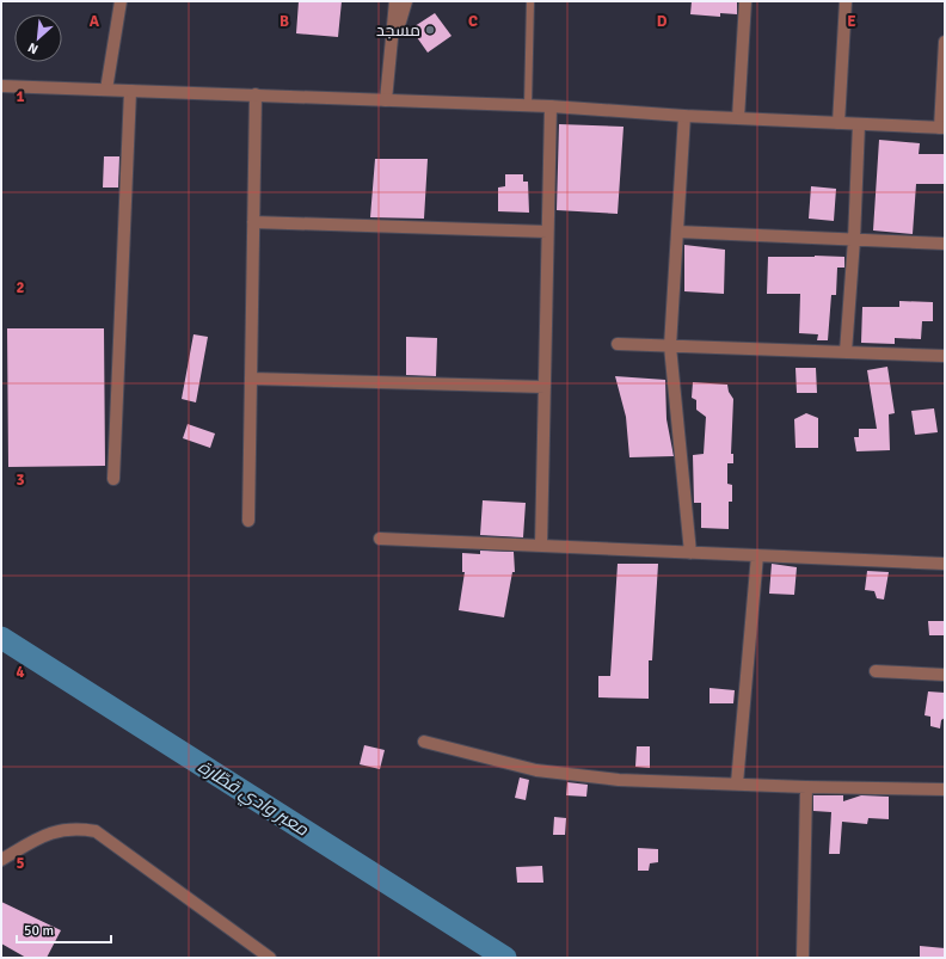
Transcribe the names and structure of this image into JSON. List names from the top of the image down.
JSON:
{
  "water": ["معبر وادي قطّارة"],
  "places": ["مسجد"],
  "scale_bar": "50 m",
  "north": "bottom left",
  "grid": {
    "columns": [
      "A",
      "B",
      "C",
      "D",
      "E"
    ],
    "rows": [
      "1",
      "2",
      "3",
      "4",
      "5"
    ]
  }
}
